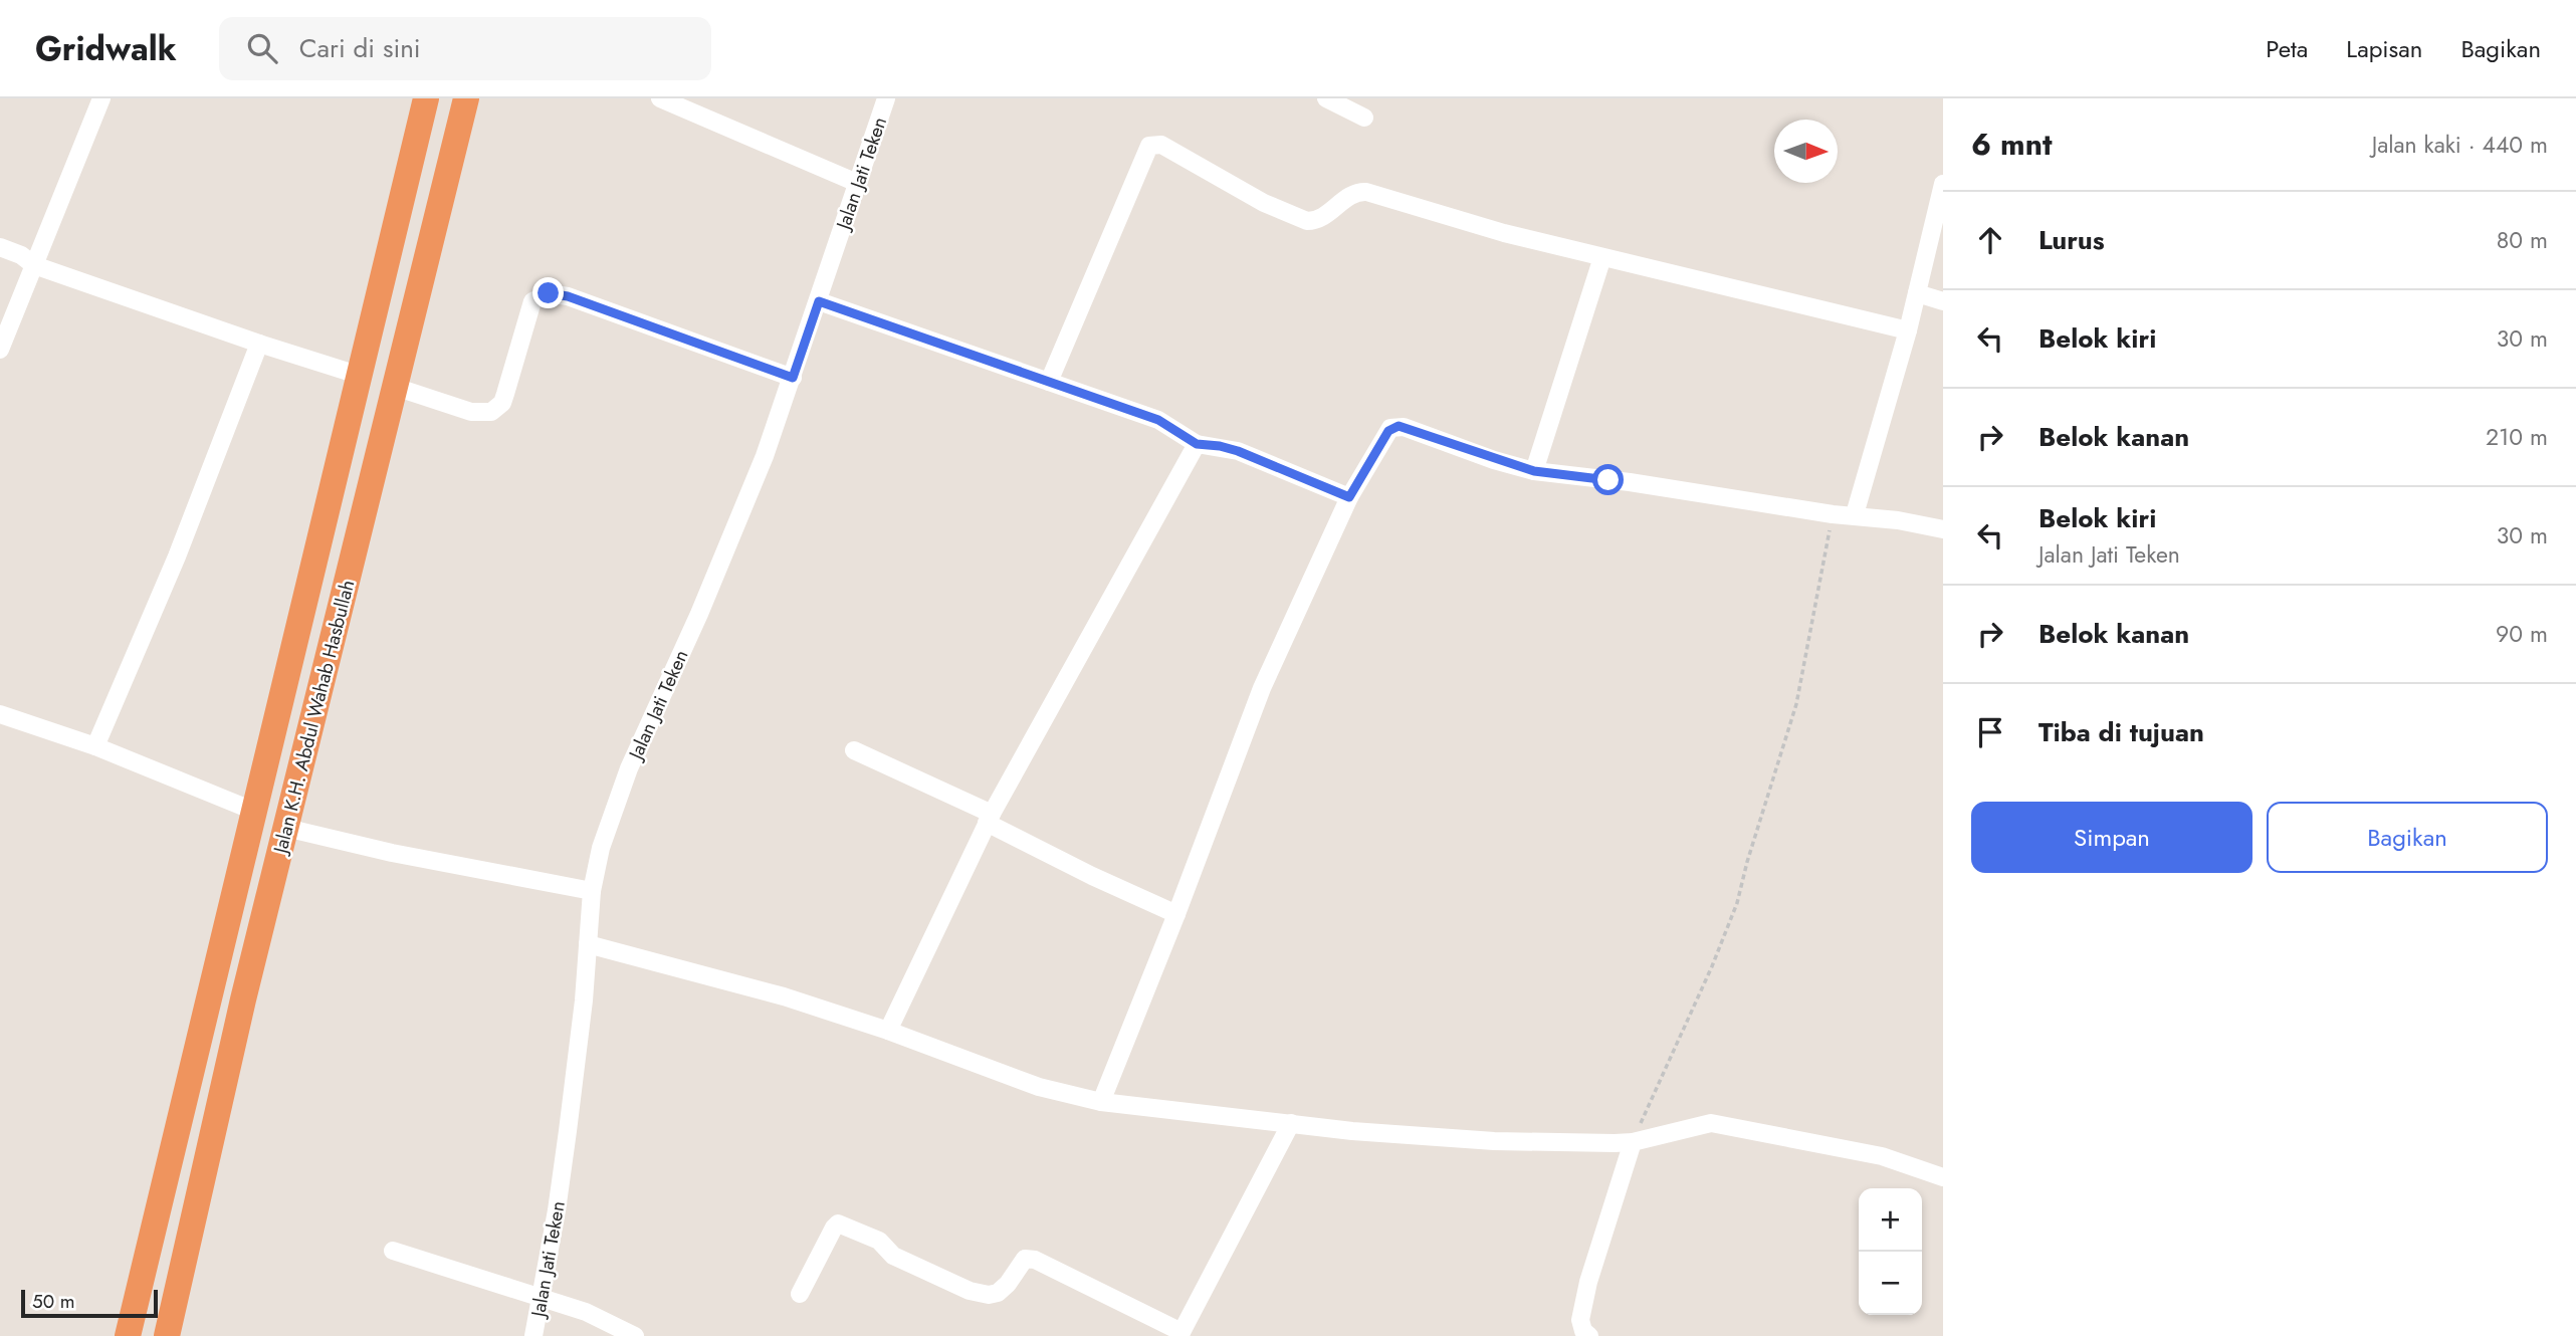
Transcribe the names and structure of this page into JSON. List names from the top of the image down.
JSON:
{
  "streets": {
    "highway": ["Jalan K.H. Abdul Wahab Hasbullah"],
    "street": ["Jalan Jati Teken"]
  },
  "scale_bar": "50 m",
  "north": "right",
  "page": {
    "header": "Gridwalk",
    "search": "Cari di sini",
    "nav": ["Peta", "Lapisan", "Bagikan"],
    "heading": ["6 mnt", "Jalan kaki · 440 m"],
    "list": [
      ["Lurus", "80 m"],
      ["Belok kiri", "30 m"],
      ["Belok kanan", "210 m"],
      ["Belok kiri", "Jalan Jati Teken", "30 m"],
      ["Belok kanan", "90 m"],
      "Tiba di tujuan"
    ],
    "buttons": ["Simpan", "Bagikan"],
    "map_buttons": ["+", "−"],
    "scale": "50 m"
  }
}
